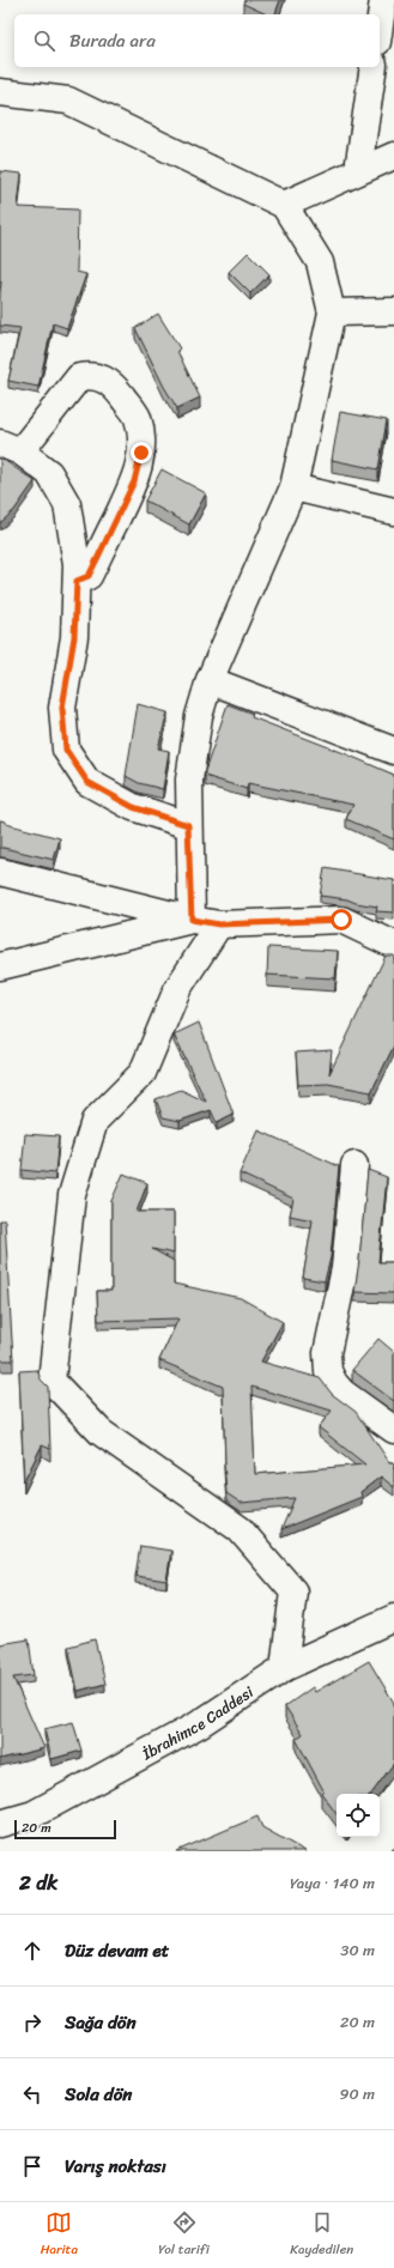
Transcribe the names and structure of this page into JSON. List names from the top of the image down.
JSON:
{
  "streets": {
    "street": ["İbrahimce Caddesi"]
  },
  "scale_bar": "20 m",
  "page": {
    "search": "Burada ara",
    "scale": "20 m",
    "heading": ["2 dk", "Yaya · 140 m"],
    "list": [
      ["Düz devam et", "30 m"],
      ["Sağa dön", "20 m"],
      ["Sola dön", "90 m"],
      "Varış noktası"
    ],
    "nav": ["Harita", "Yol tarifi", "Kaydedilen"]
  }
}
